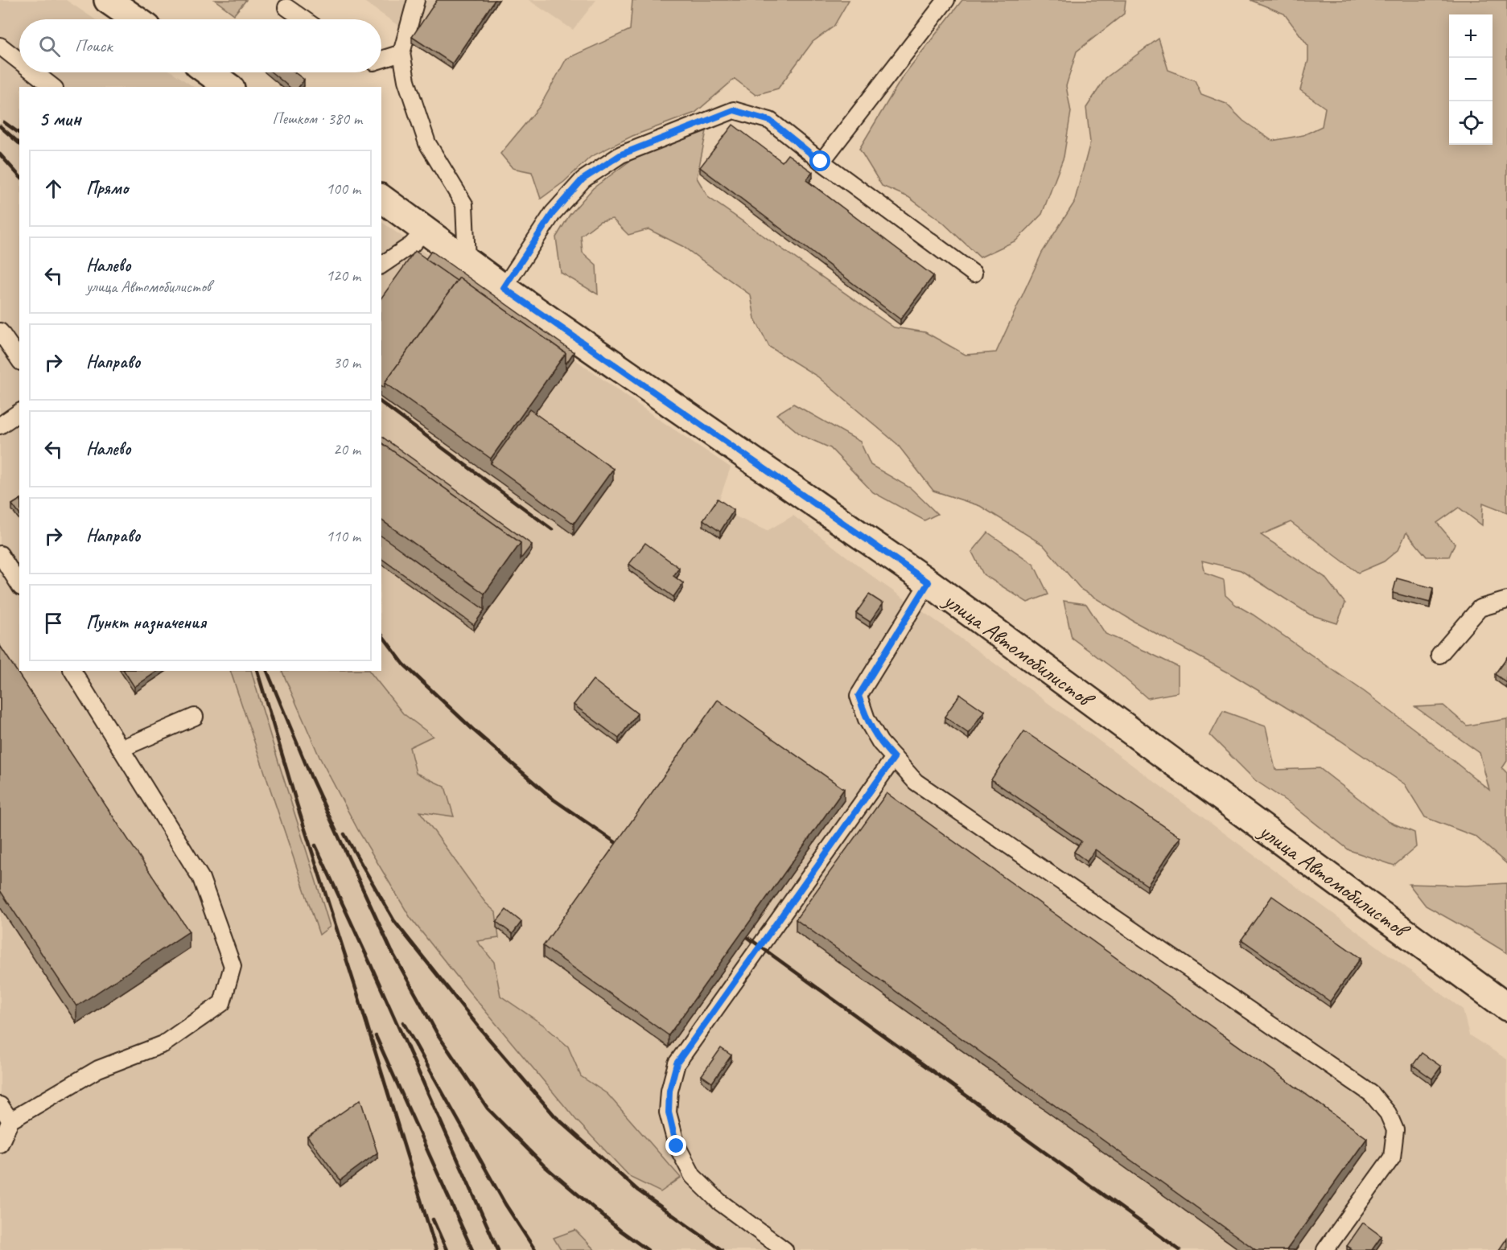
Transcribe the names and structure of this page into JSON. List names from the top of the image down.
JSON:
{
  "streets": {
    "street": ["улица Автомобилистов"]
  },
  "page": {
    "map_buttons": ["+", "−"],
    "search": "Поиск",
    "heading": ["5 мин", "Пешком · 380 m"],
    "list": [
      ["Прямо", "100 m"],
      ["Налево", "улица Автомобилистов", "120 m"],
      ["Направо", "30 m"],
      ["Налево", "20 m"],
      ["Направо", "110 m"],
      "Пункт назначения"
    ]
  }
}
